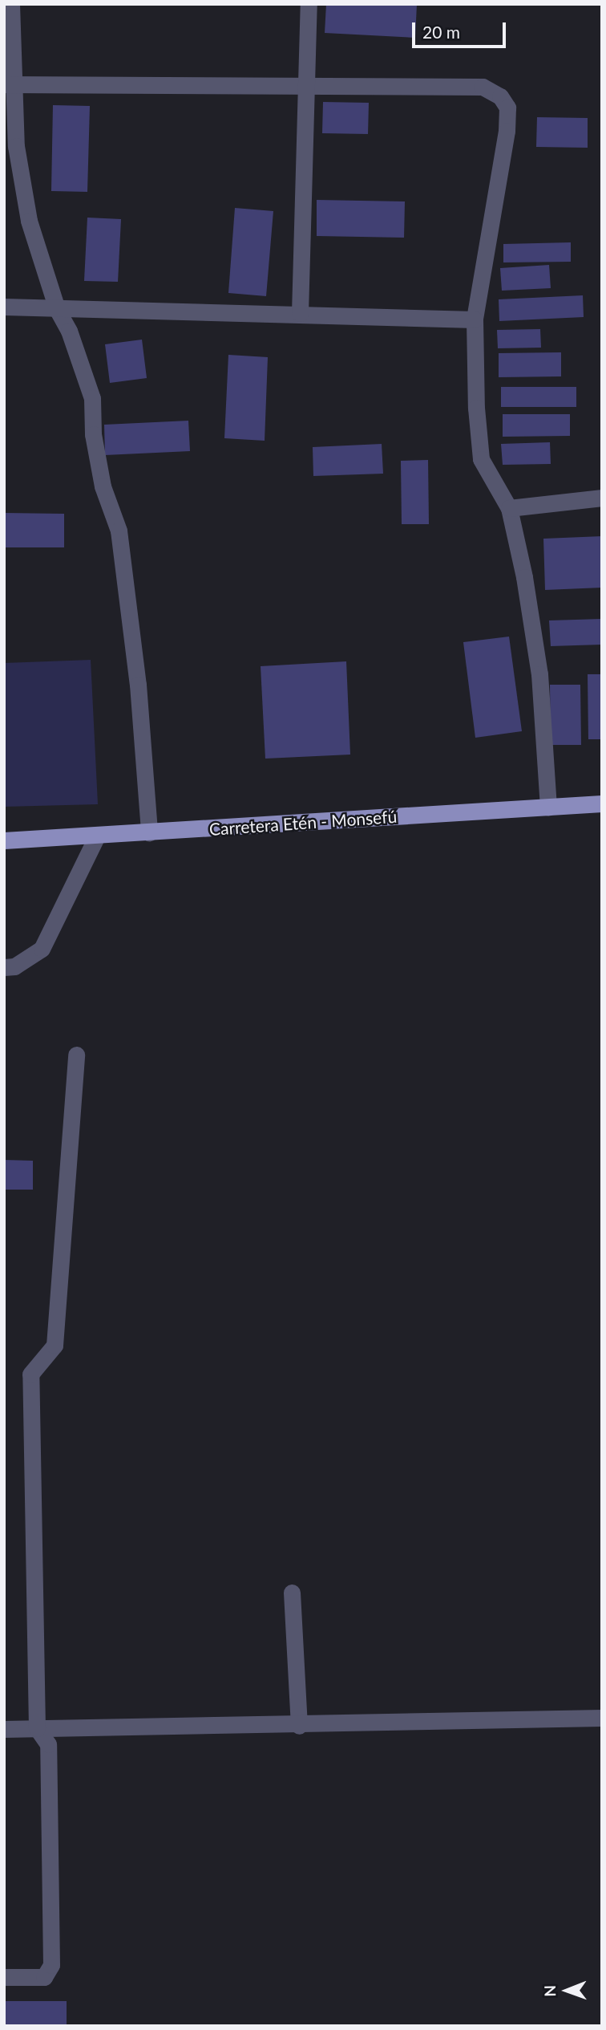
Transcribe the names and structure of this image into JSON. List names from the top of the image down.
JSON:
{
  "streets": {
    "main road": ["Carretera Etén - Monsefú"]
  },
  "scale_bar": "20 m",
  "north": "left"
}
